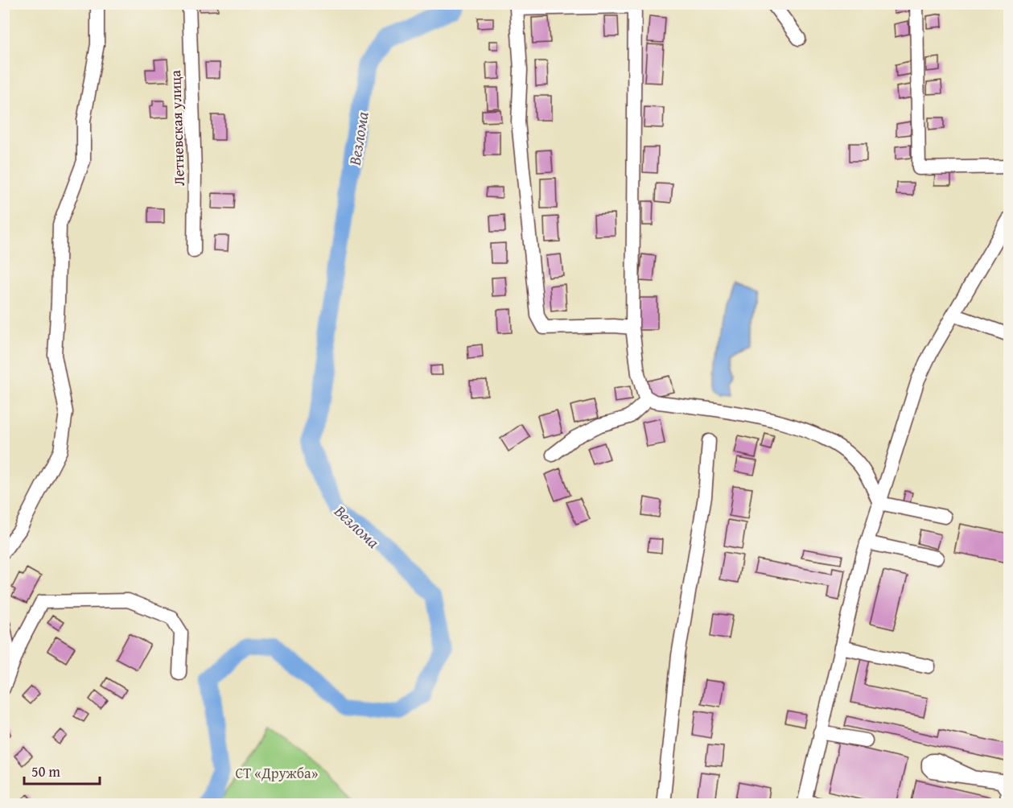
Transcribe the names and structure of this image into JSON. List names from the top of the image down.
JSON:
{
  "streets": {
    "street": ["Летневская улица"]
  },
  "water": ["Везлома"],
  "parks": ["СТ «Дружба»"],
  "scale_bar": "50 m"
}
